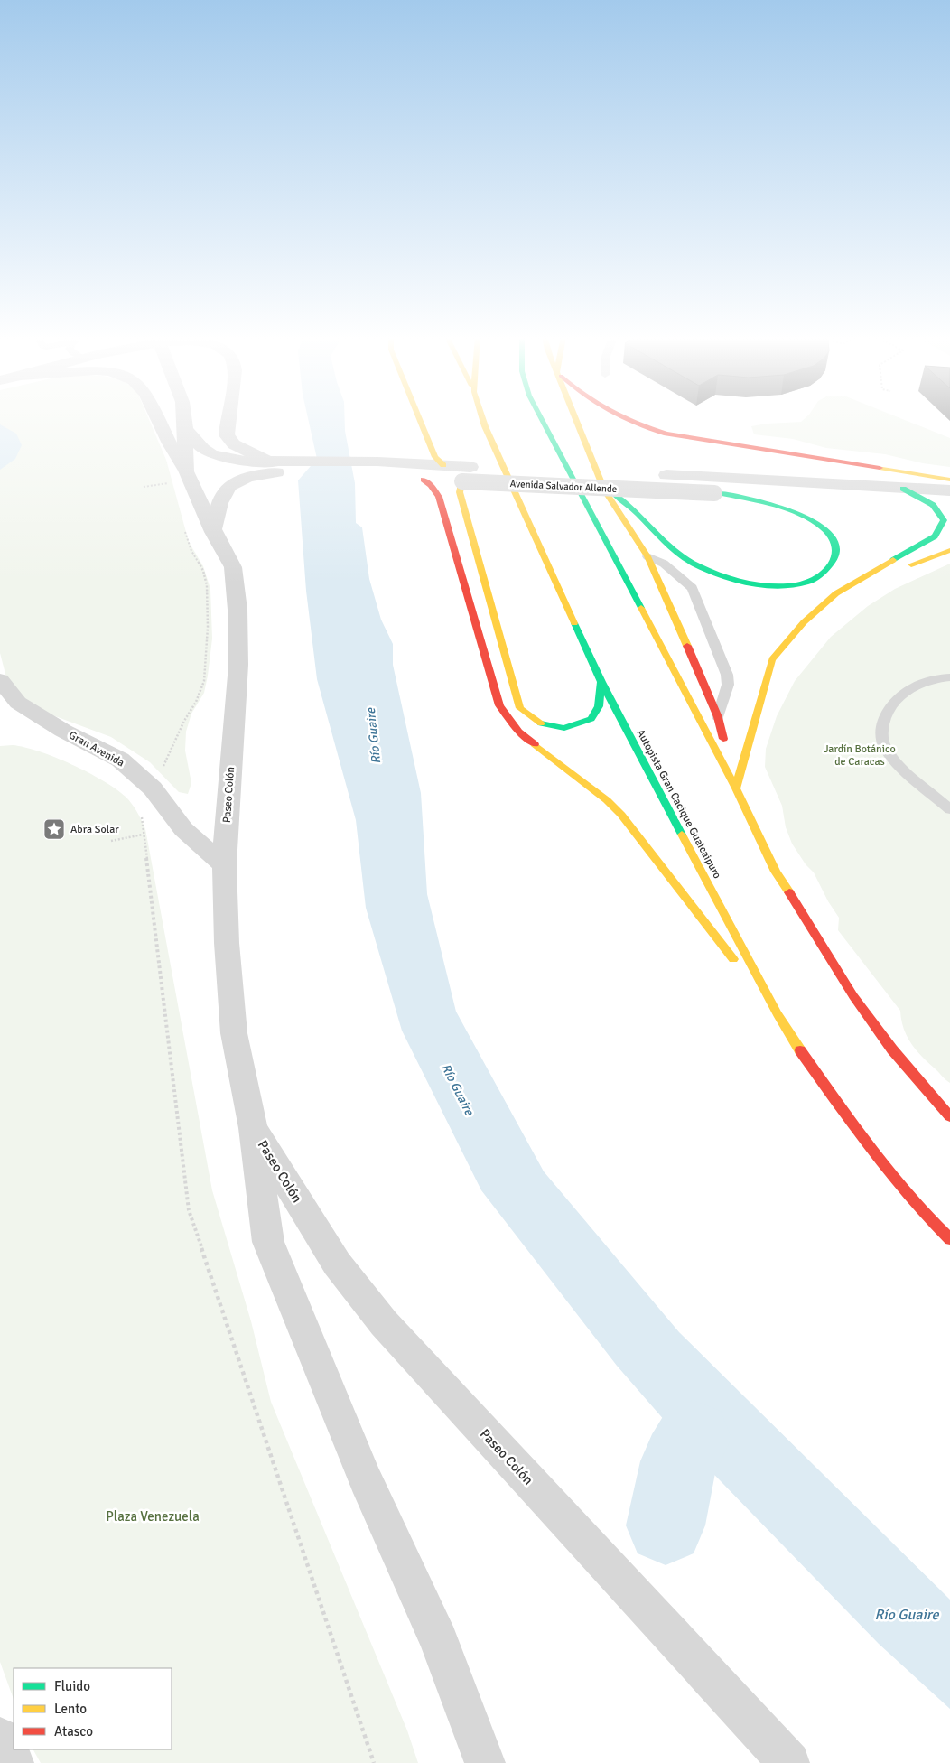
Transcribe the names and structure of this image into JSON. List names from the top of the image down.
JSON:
{
  "streets": {
    "main road": ["Autopista Gran Cacique Guaicaipuro"],
    "street": ["Avenida Salvador Allende", "Gran Avenida", "Paseo Colón"]
  },
  "crossings": [
    ["Avenida Salvador Allende", "Paseo Colón"],
    ["Gran Avenida", "Paseo Colón"]
  ],
  "water": ["Río Guaire"],
  "parks": ["Jardín Botánico de Caracas", "Plaza Venezuela"],
  "places": {
    "place": ["Abra Solar"]
  },
  "legend": ["Fluido", "Lento", "Atasco"]
}
